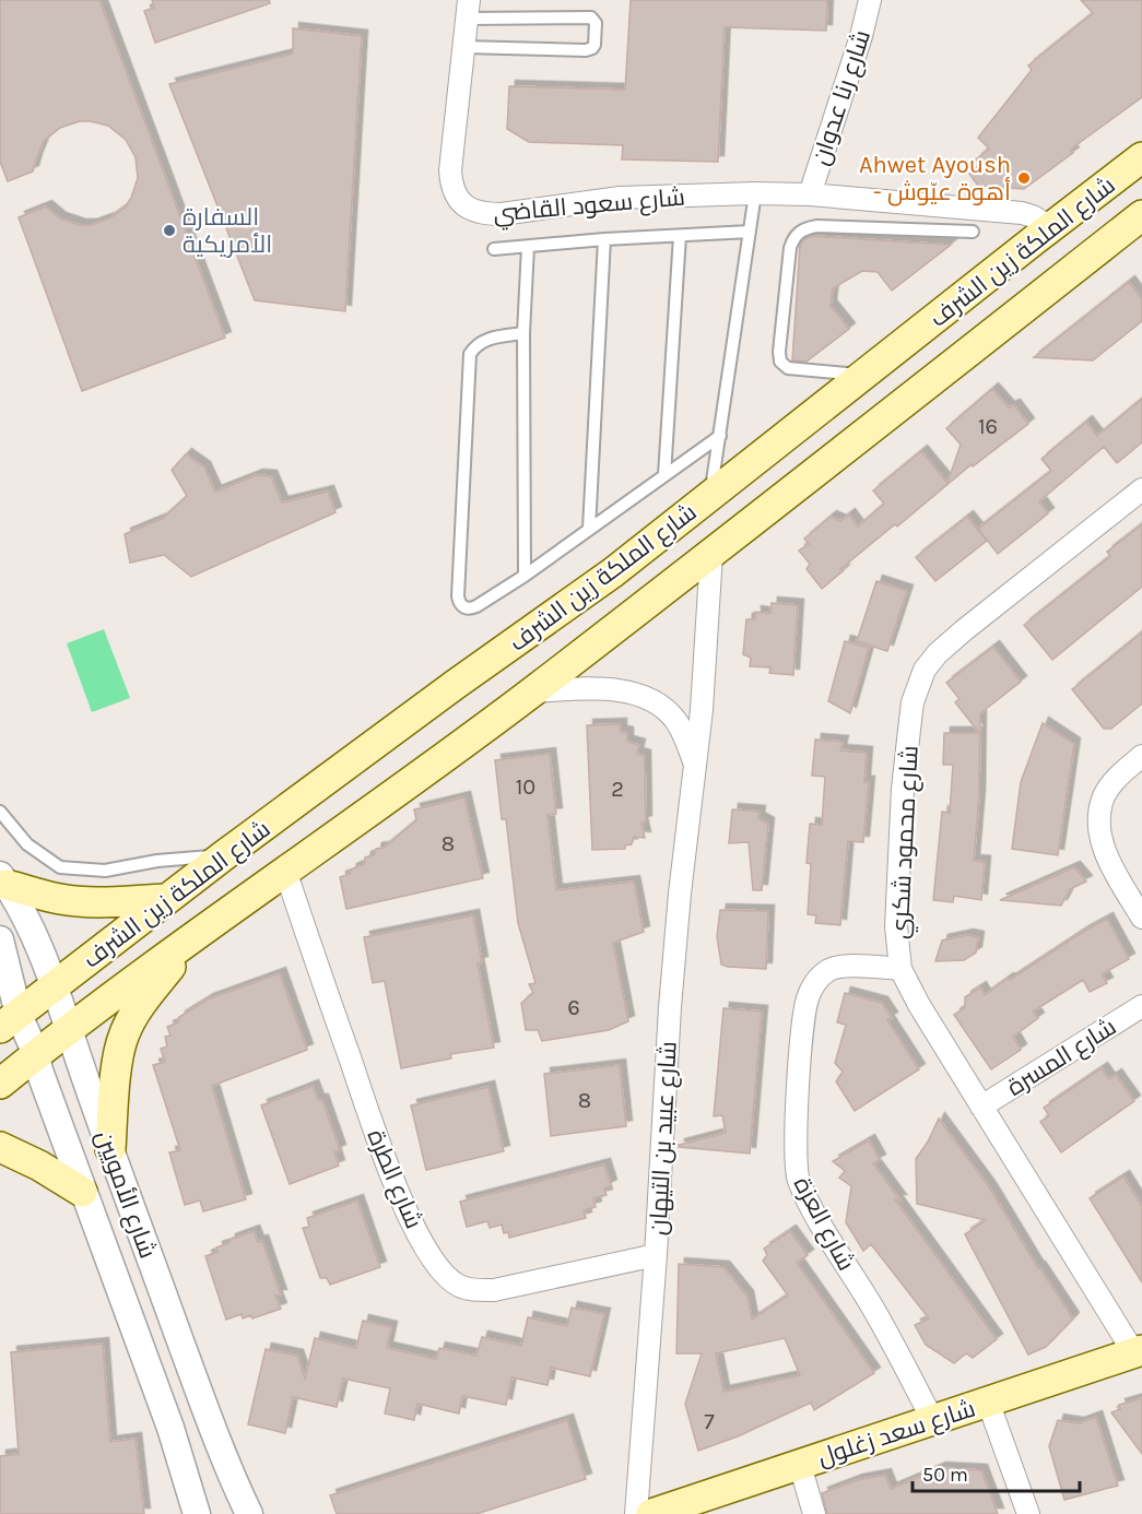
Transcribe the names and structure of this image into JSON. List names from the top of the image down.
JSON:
{
  "streets": {
    "main road": ["شارع الملكة زين الشرف", "شارع سعد زغلول"],
    "street": [
      "شارع رنا عدوان",
      "شارع سعود القاضي",
      "شارع محمود شكري",
      "شارع المسرة",
      "شارع عبيد بن التيهان",
      "شارع الطرة",
      "شارع الأمويين",
      "شارع العزة"
    ]
  },
  "crossings": [
    ["شارع رنا عدوان", "شارع سعود القاضي"],
    ["شارع سعود القاضي", "شارع الملكة زين الشرف"],
    ["شارع الملكة زين الشرف", "شارع عبيد بن التيهان"],
    ["شارع الملكة زين الشرف", "شارع الطرة"],
    ["شارع الملكة زين الشرف", "شارع الأمويين"],
    ["شارع محمود شكري", "شارع المسرة"],
    ["شارع محمود شكري", "شارع العزة"],
    ["شارع محمود شكري", "شارع سعد زغلول"],
    ["شارع عبيد بن التيهان", "شارع الطرة"],
    ["شارع العزة", "شارع سعد زغلول"]
  ],
  "places": ["Ahwet Ayoush - أهوة عيّوش", "السفارة الأمريكية"],
  "house_numbers": [
    "16",
    "10",
    "2",
    "8",
    "6",
    "8",
    "7"
  ],
  "scale_bar": "50 m"
}
